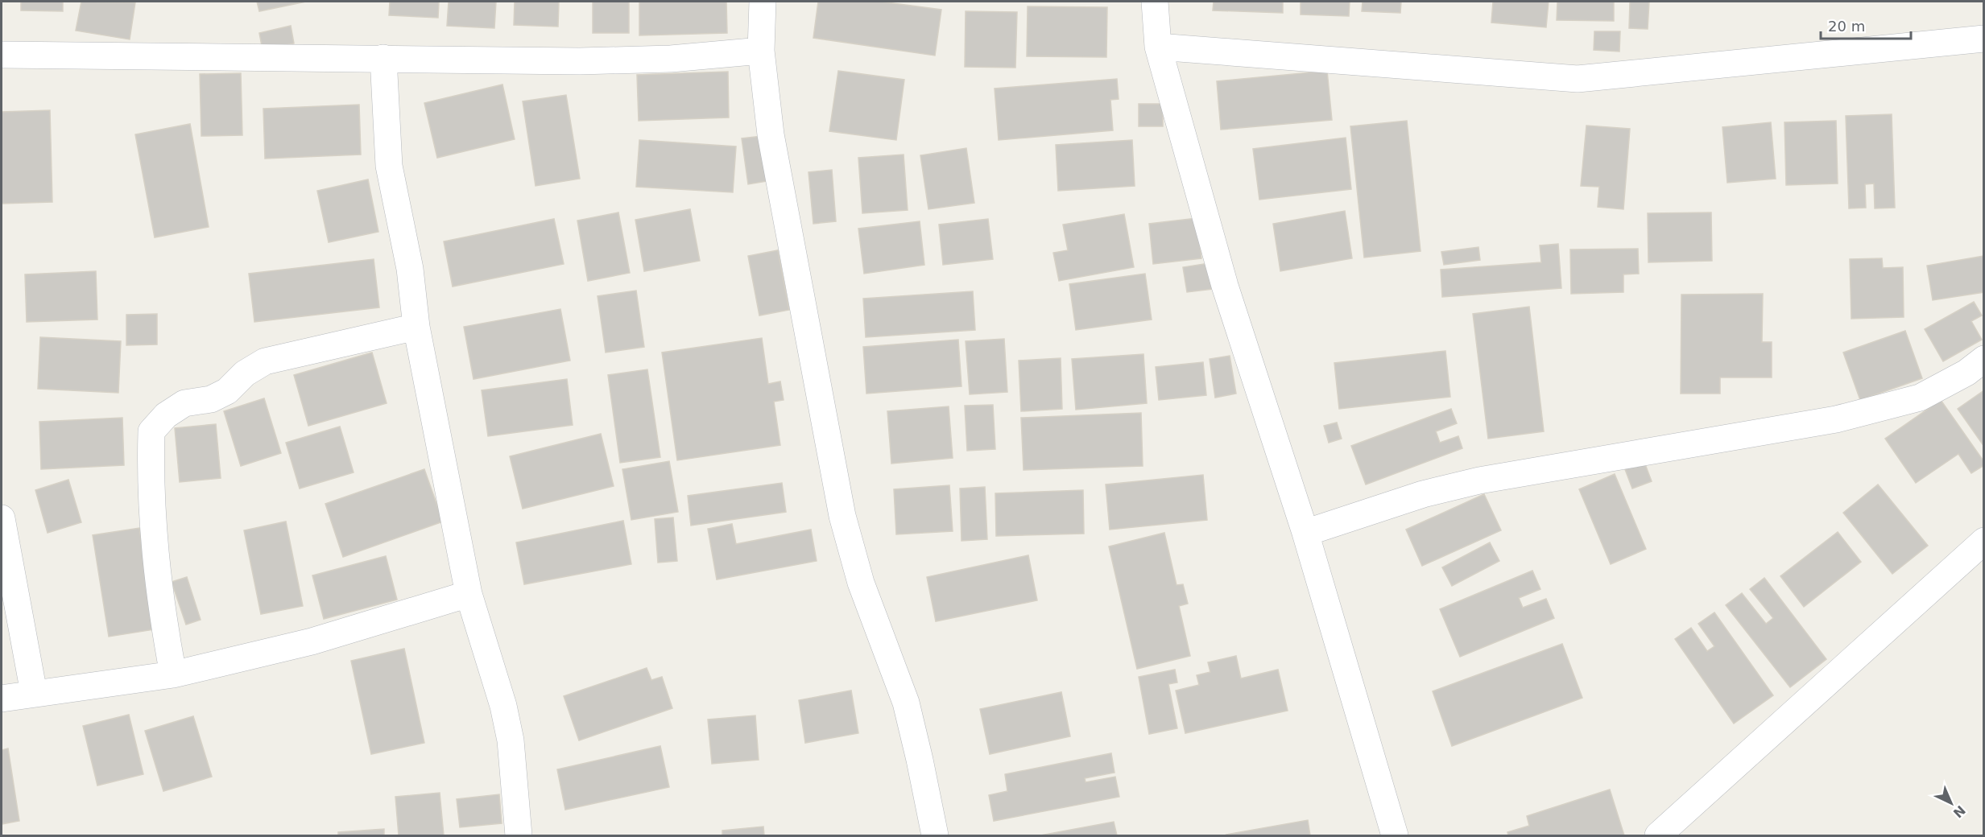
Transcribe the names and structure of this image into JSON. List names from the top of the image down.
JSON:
{
  "scale_bar": "20 m",
  "north": "bottom right"
}
